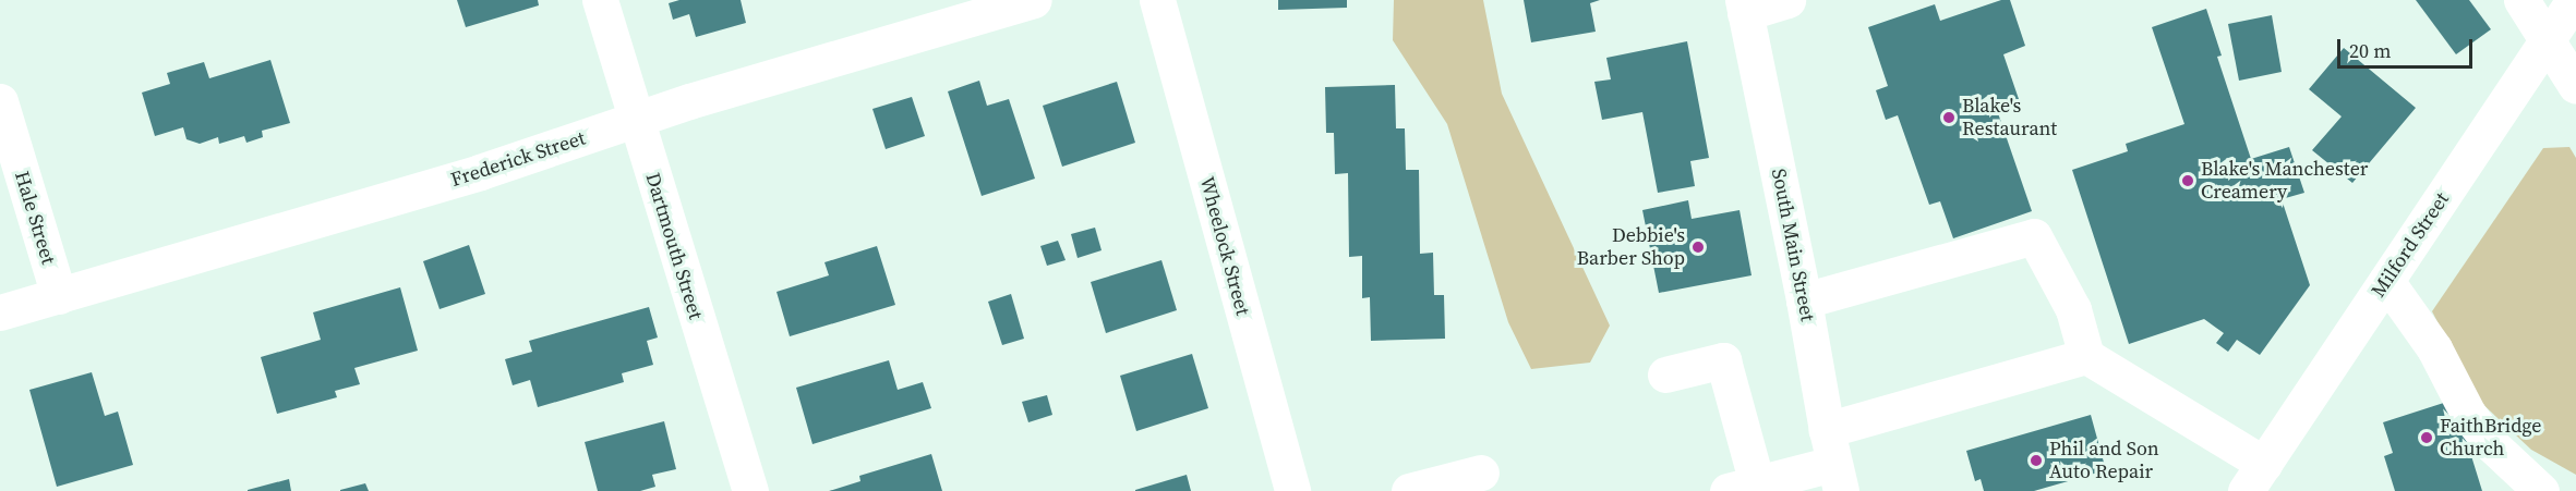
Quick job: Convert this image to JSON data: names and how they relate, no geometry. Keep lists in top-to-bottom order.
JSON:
{
  "streets": {
    "street": [
      "Frederick Street",
      "Hale Street",
      "South Main Street",
      "Milford Street",
      "Dartmouth Street",
      "Wheelock Street"
    ]
  },
  "crossings": [
    ["Frederick Street", "Hale Street"],
    ["Frederick Street", "Dartmouth Street"]
  ],
  "places": [
    "Blake's Restaurant",
    "Blake's Manchester Creamery",
    "Debbie's Barber Shop",
    "FaithBridge Church",
    "Phil and Son Auto Repair"
  ],
  "scale_bar": "20 m"
}
